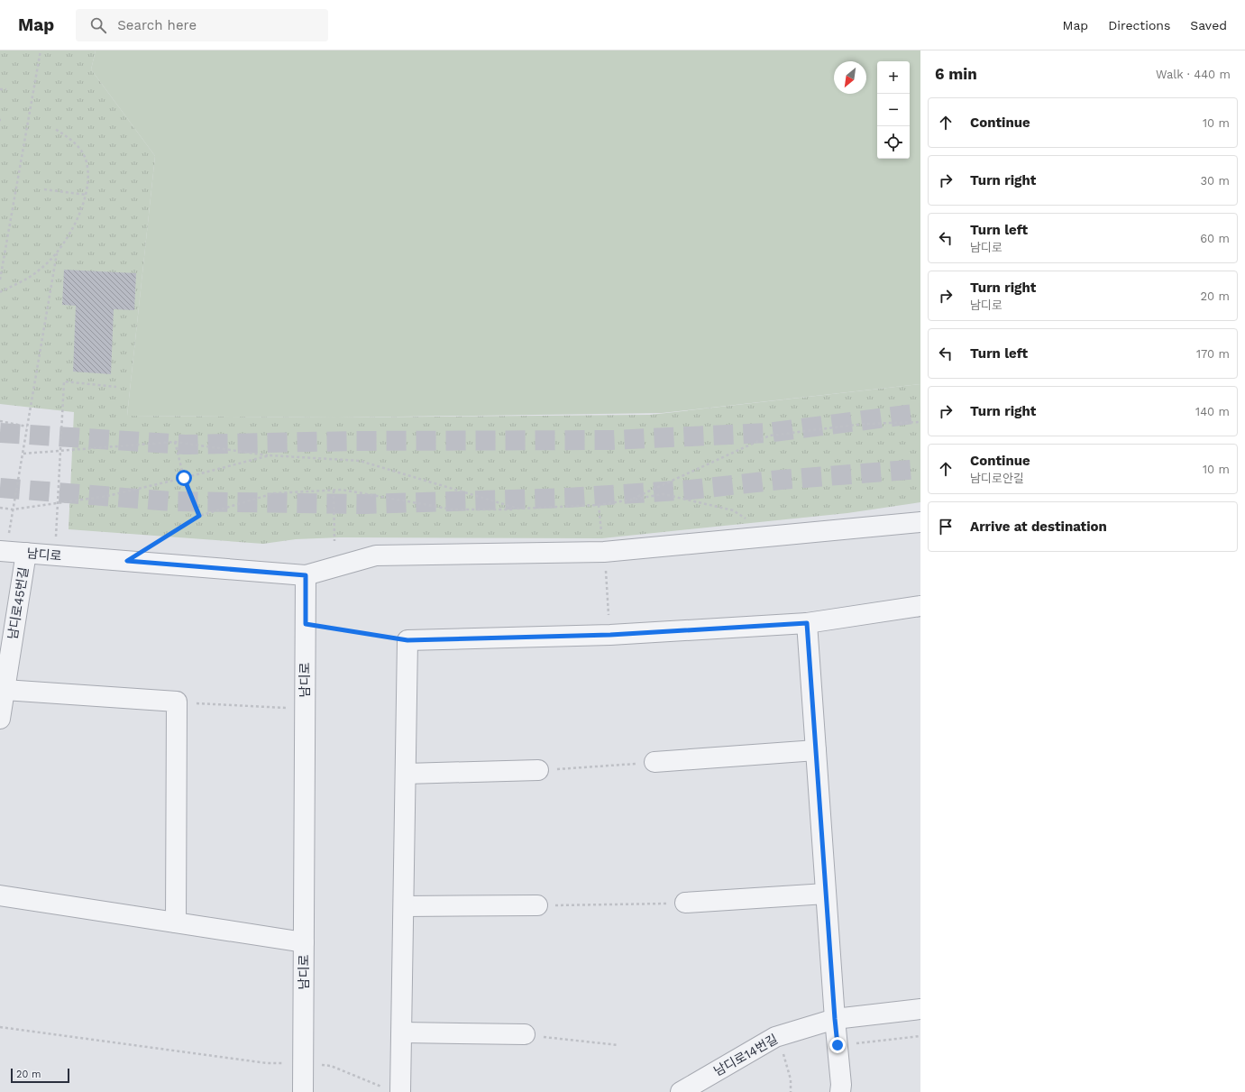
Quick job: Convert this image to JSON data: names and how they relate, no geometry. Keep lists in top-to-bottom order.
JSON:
{
  "streets": {
    "street": ["남디로", "남디로45번길", "남디로14번길"]
  },
  "crossings": [
    ["남디로", "남디로45번길"]
  ],
  "scale_bar": "20 m",
  "north": "bottom left",
  "page": {
    "header": "Map",
    "search": "Search here",
    "nav": ["Map", "Directions", "Saved"],
    "heading": ["6 min", "Walk · 440 m"],
    "map_buttons": ["+", "−"],
    "list": [
      ["Continue", "10 m"],
      ["Turn right", "30 m"],
      ["Turn left", "남디로", "60 m"],
      ["Turn right", "남디로", "20 m"],
      ["Turn left", "170 m"],
      ["Turn right", "140 m"],
      ["Continue", "남디로안길", "10 m"],
      "Arrive at destination"
    ],
    "scale": "20 m"
  }
}
